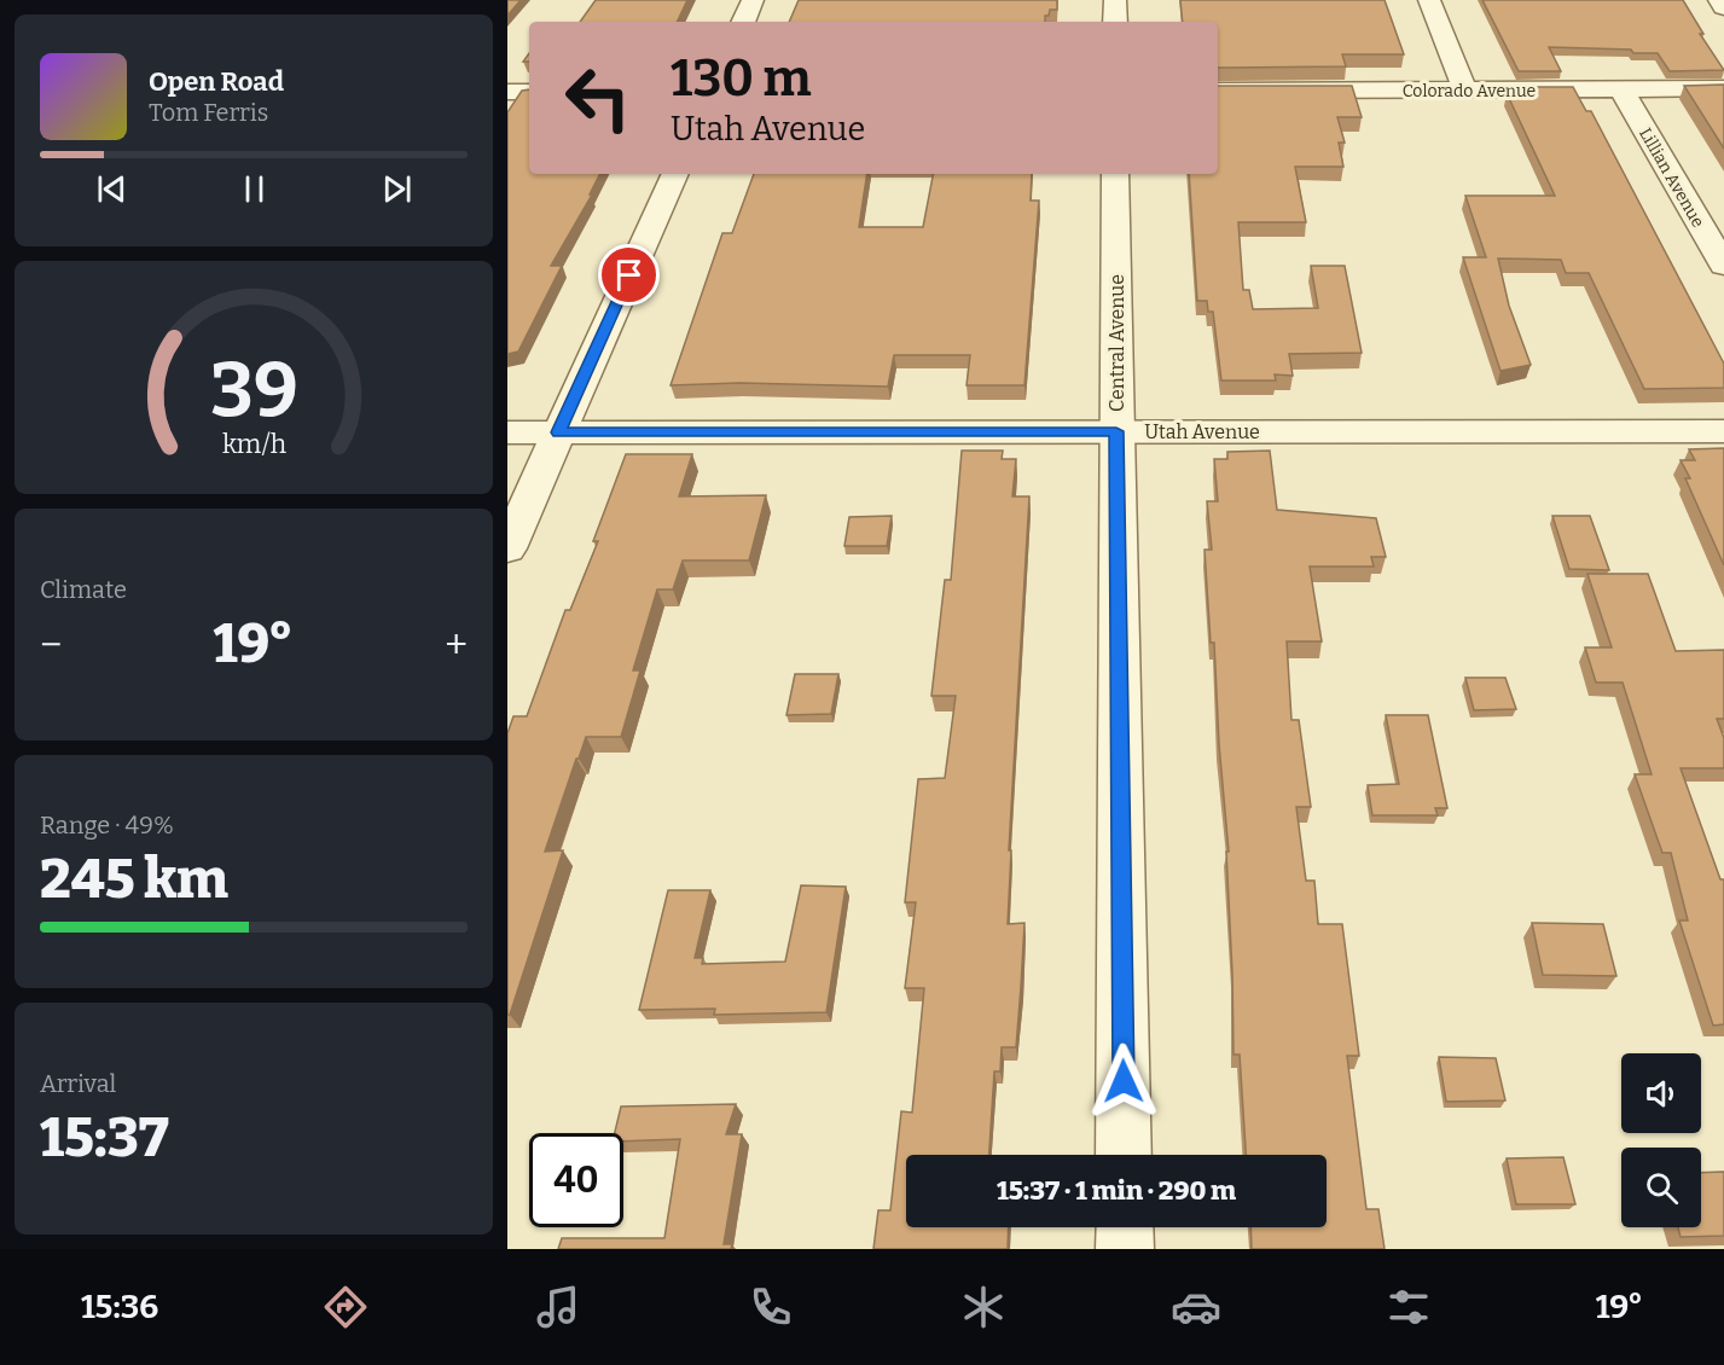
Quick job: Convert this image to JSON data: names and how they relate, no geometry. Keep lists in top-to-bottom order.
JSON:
{
  "streets": {
    "street": [
      "Colorado Avenue",
      "Lillian Avenue",
      "Central Avenue",
      "Utah Avenue"
    ]
  },
  "crossings": [
    ["Colorado Avenue", "Lillian Avenue"],
    ["Central Avenue", "Utah Avenue"]
  ],
  "page": {
    "turn": ["130 m", "Utah Avenue"],
    "song": ["Open Road", "Tom Ferris"],
    "tile": [
      "Climate",
      ["Range · 49%", "245 km"],
      ["Arrival", "15:37"]
    ],
    "heat": ["−", "19°", "+"],
    "limit": "40",
    "trip": "15:37 · 1 min · 290 m",
    "tabs": ["15:36", "19°"],
    "gauge": ["39", "km/h"]
  }
}
